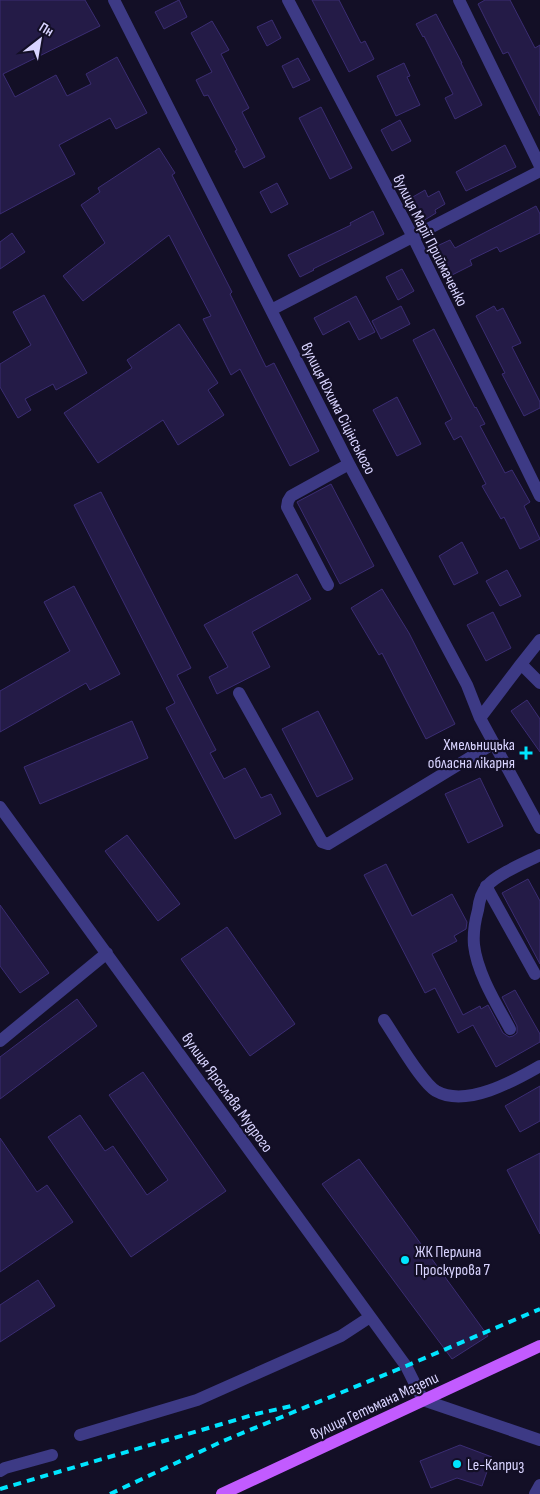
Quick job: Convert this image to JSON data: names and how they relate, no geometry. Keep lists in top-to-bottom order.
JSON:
{
  "streets": {
    "main road": ["вулиця Гетьмана Мазепи"],
    "street": ["вулиця Марії Приймаченко", "вулиця Юхима Сіцінського", "вулиця Ярослава Мудрого"]
  },
  "crossings": [
    ["вулиця Ярослава Мудрого", "вулиця Гетьмана Мазепи"]
  ],
  "places": {
    "health": ["Хмельницька обласна лікарня"],
    "other": ["ЖК Перлина Проскурова 7", "Le-Каприз"]
  },
  "north": "top right"
}
